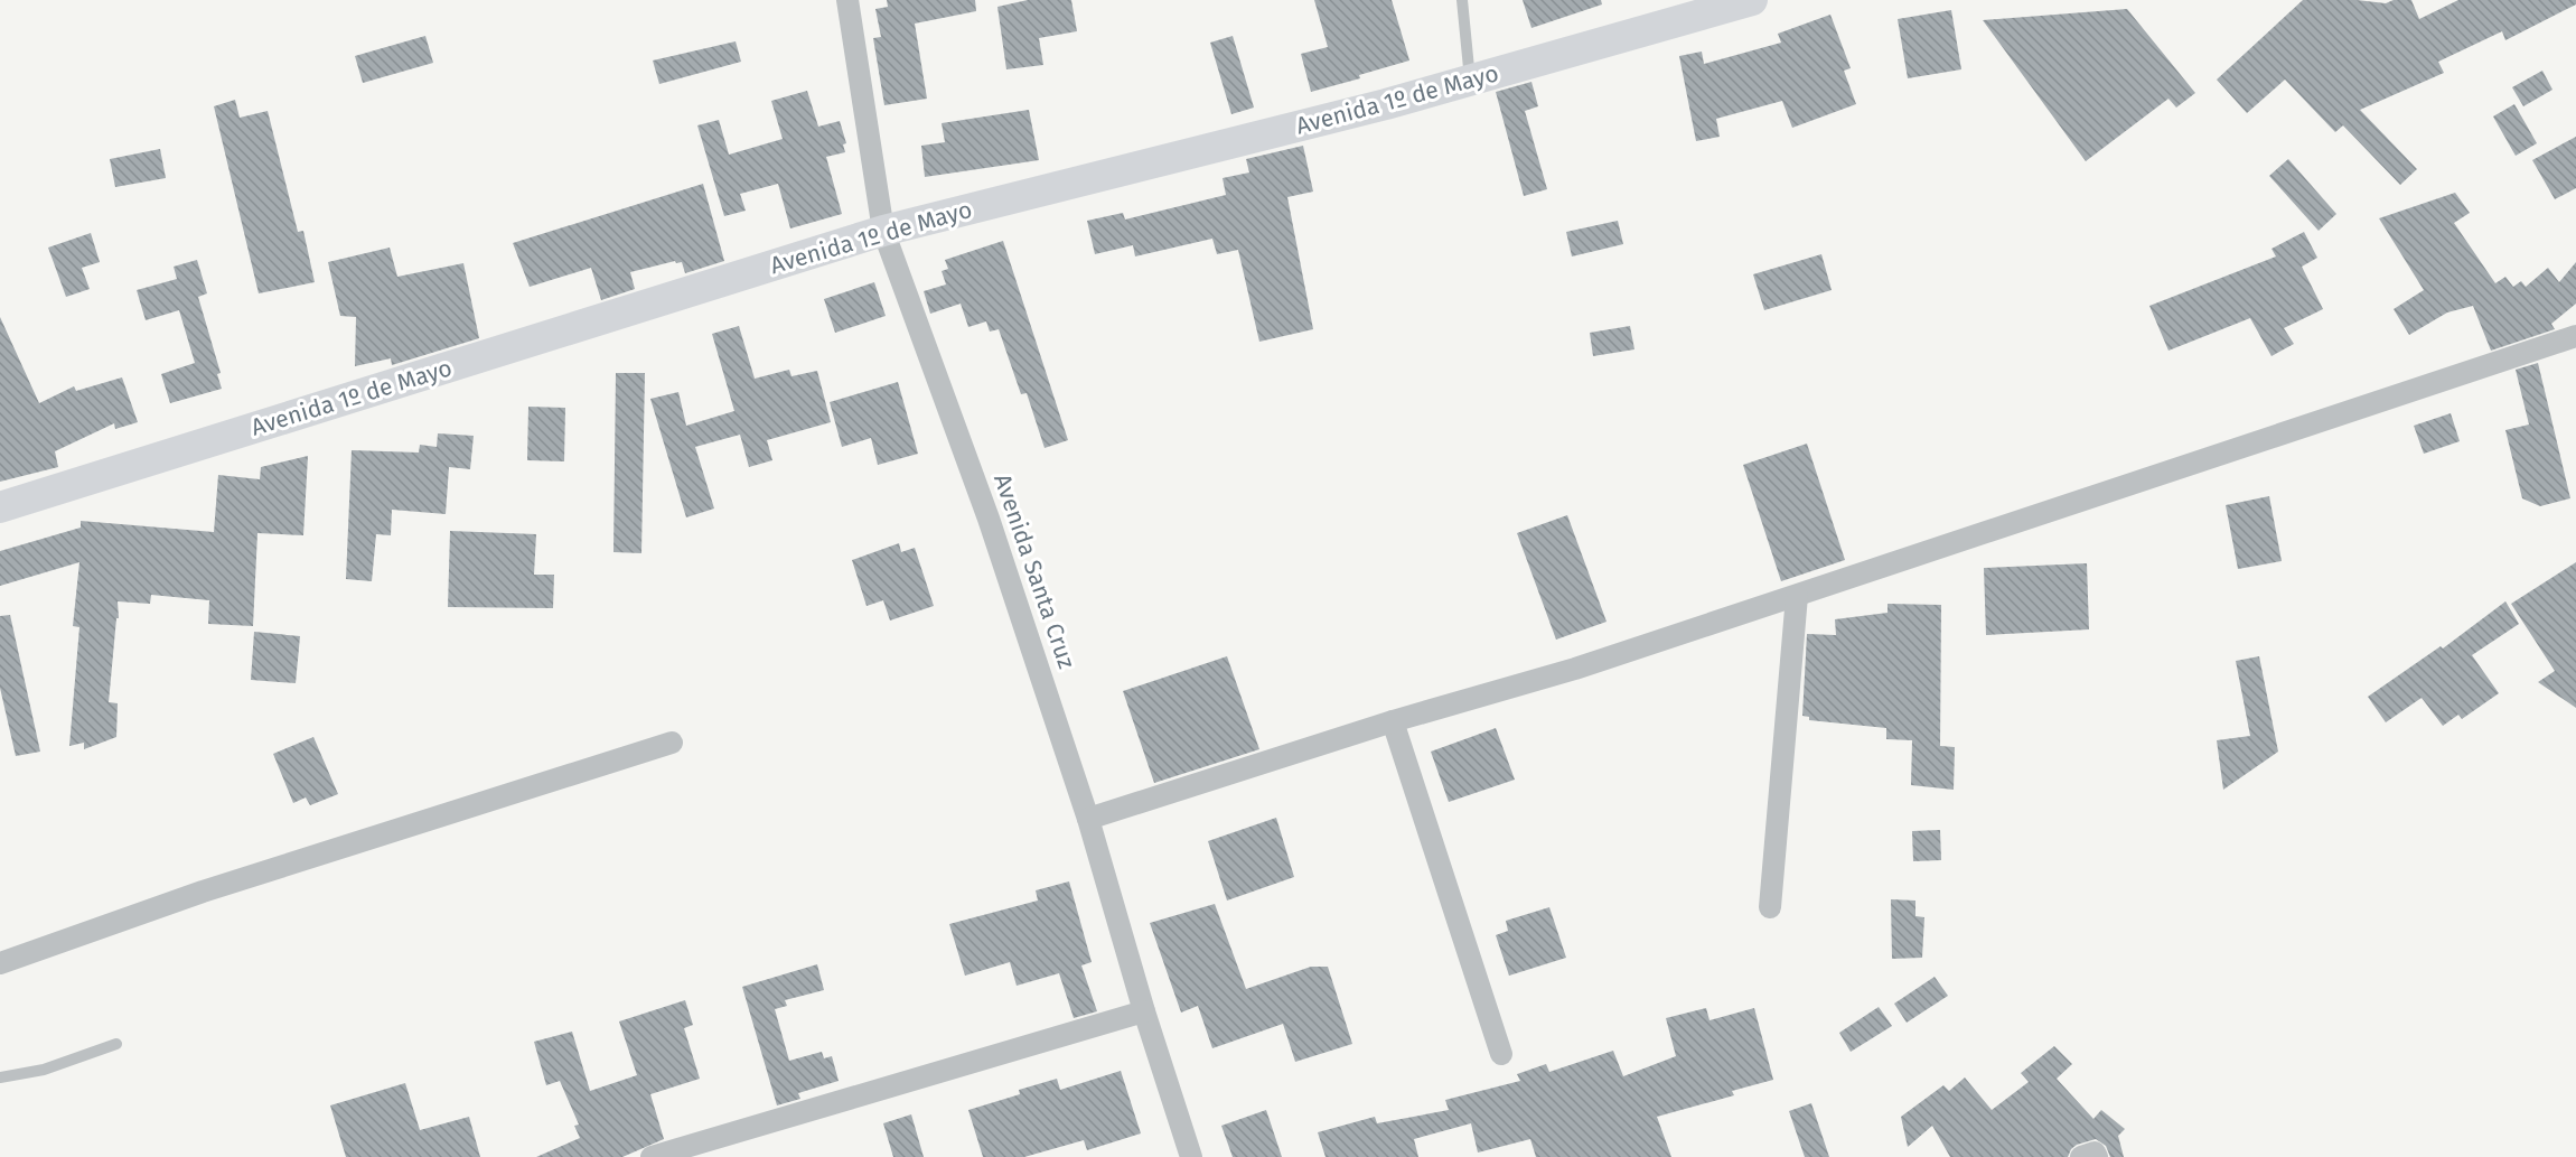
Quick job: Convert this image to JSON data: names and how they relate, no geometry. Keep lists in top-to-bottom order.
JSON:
{
  "streets": {
    "main road": ["Avenida 1º de Mayo"],
    "street": ["Avenida Santa Cruz"]
  },
  "crossings": [
    ["Avenida 1º de Mayo", "Avenida Santa Cruz"]
  ]
}
